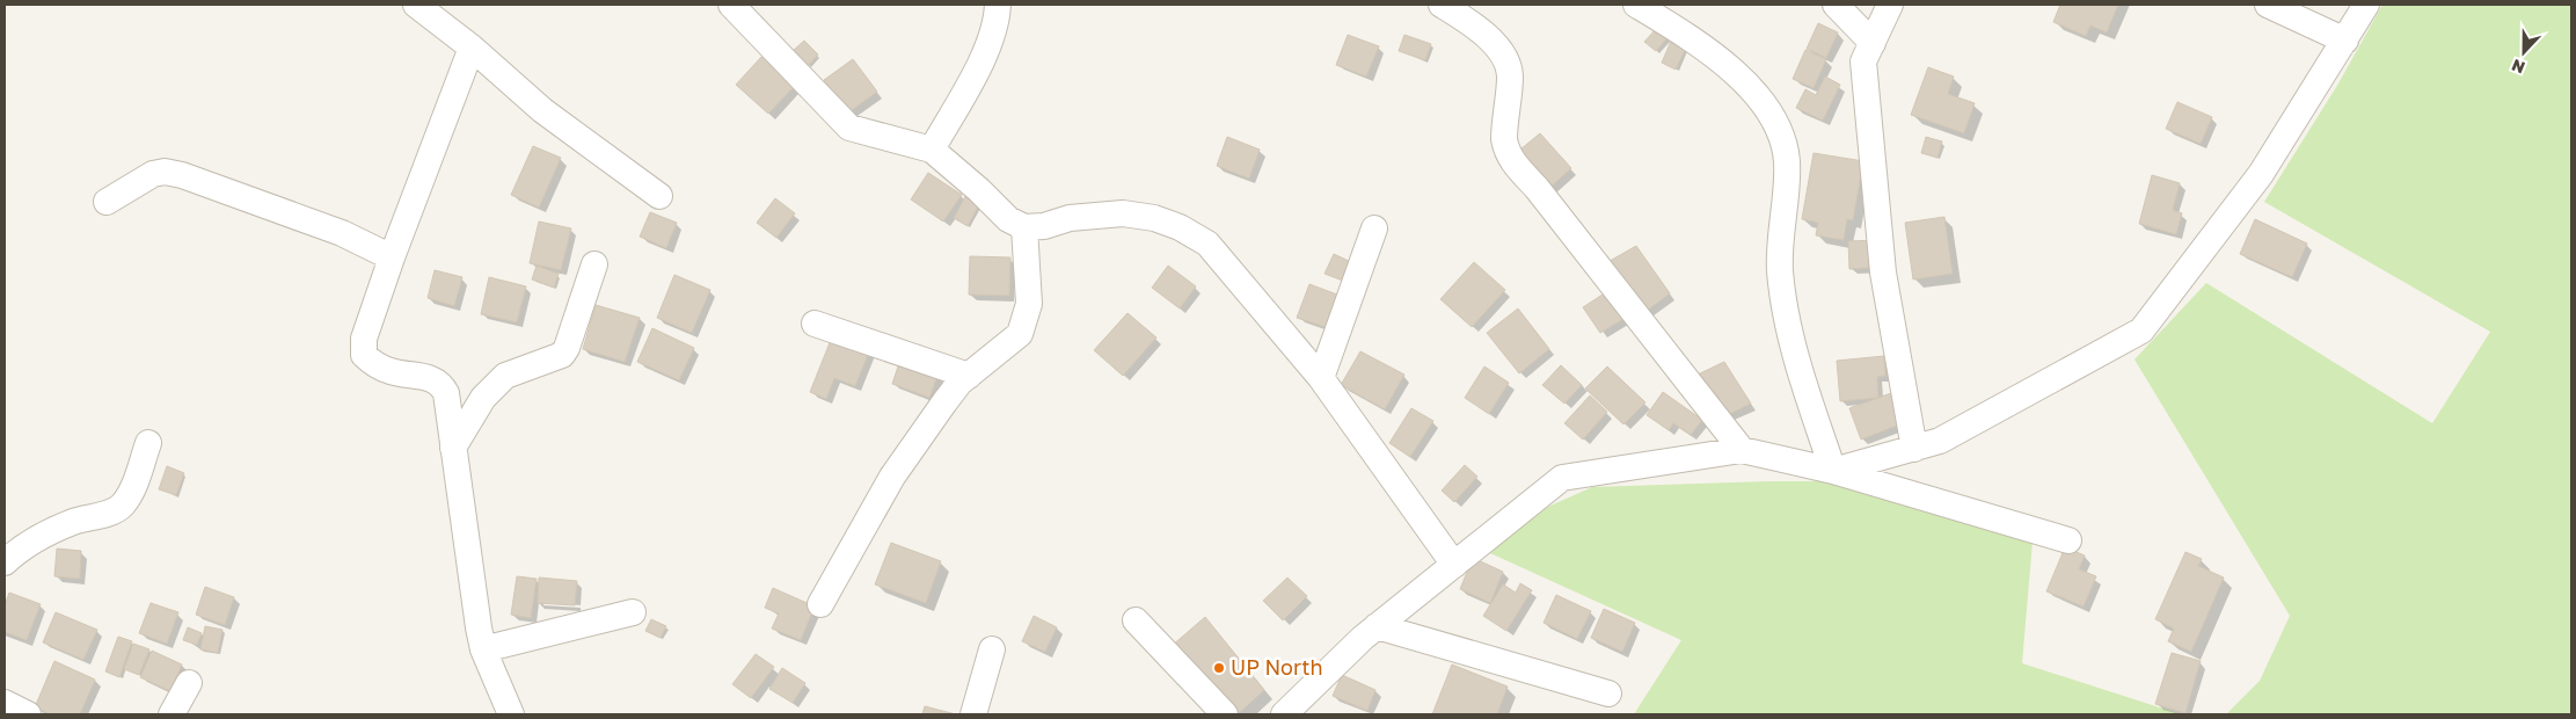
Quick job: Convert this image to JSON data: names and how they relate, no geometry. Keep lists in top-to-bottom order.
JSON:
{
  "places": ["UP North"],
  "north": "bottom"
}
